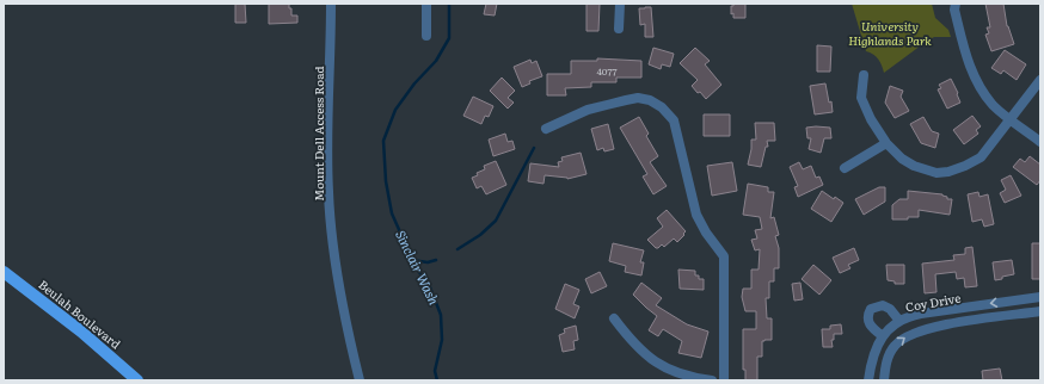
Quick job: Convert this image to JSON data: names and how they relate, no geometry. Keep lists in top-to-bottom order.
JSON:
{
  "streets": {
    "main road": ["Beulah Boulevard"],
    "street": ["Mount Dell Access Road", "Coy Drive"]
  },
  "water": ["Sinclair Wash"],
  "parks": ["University Highlands Park"],
  "house_numbers": ["4077"]
}
